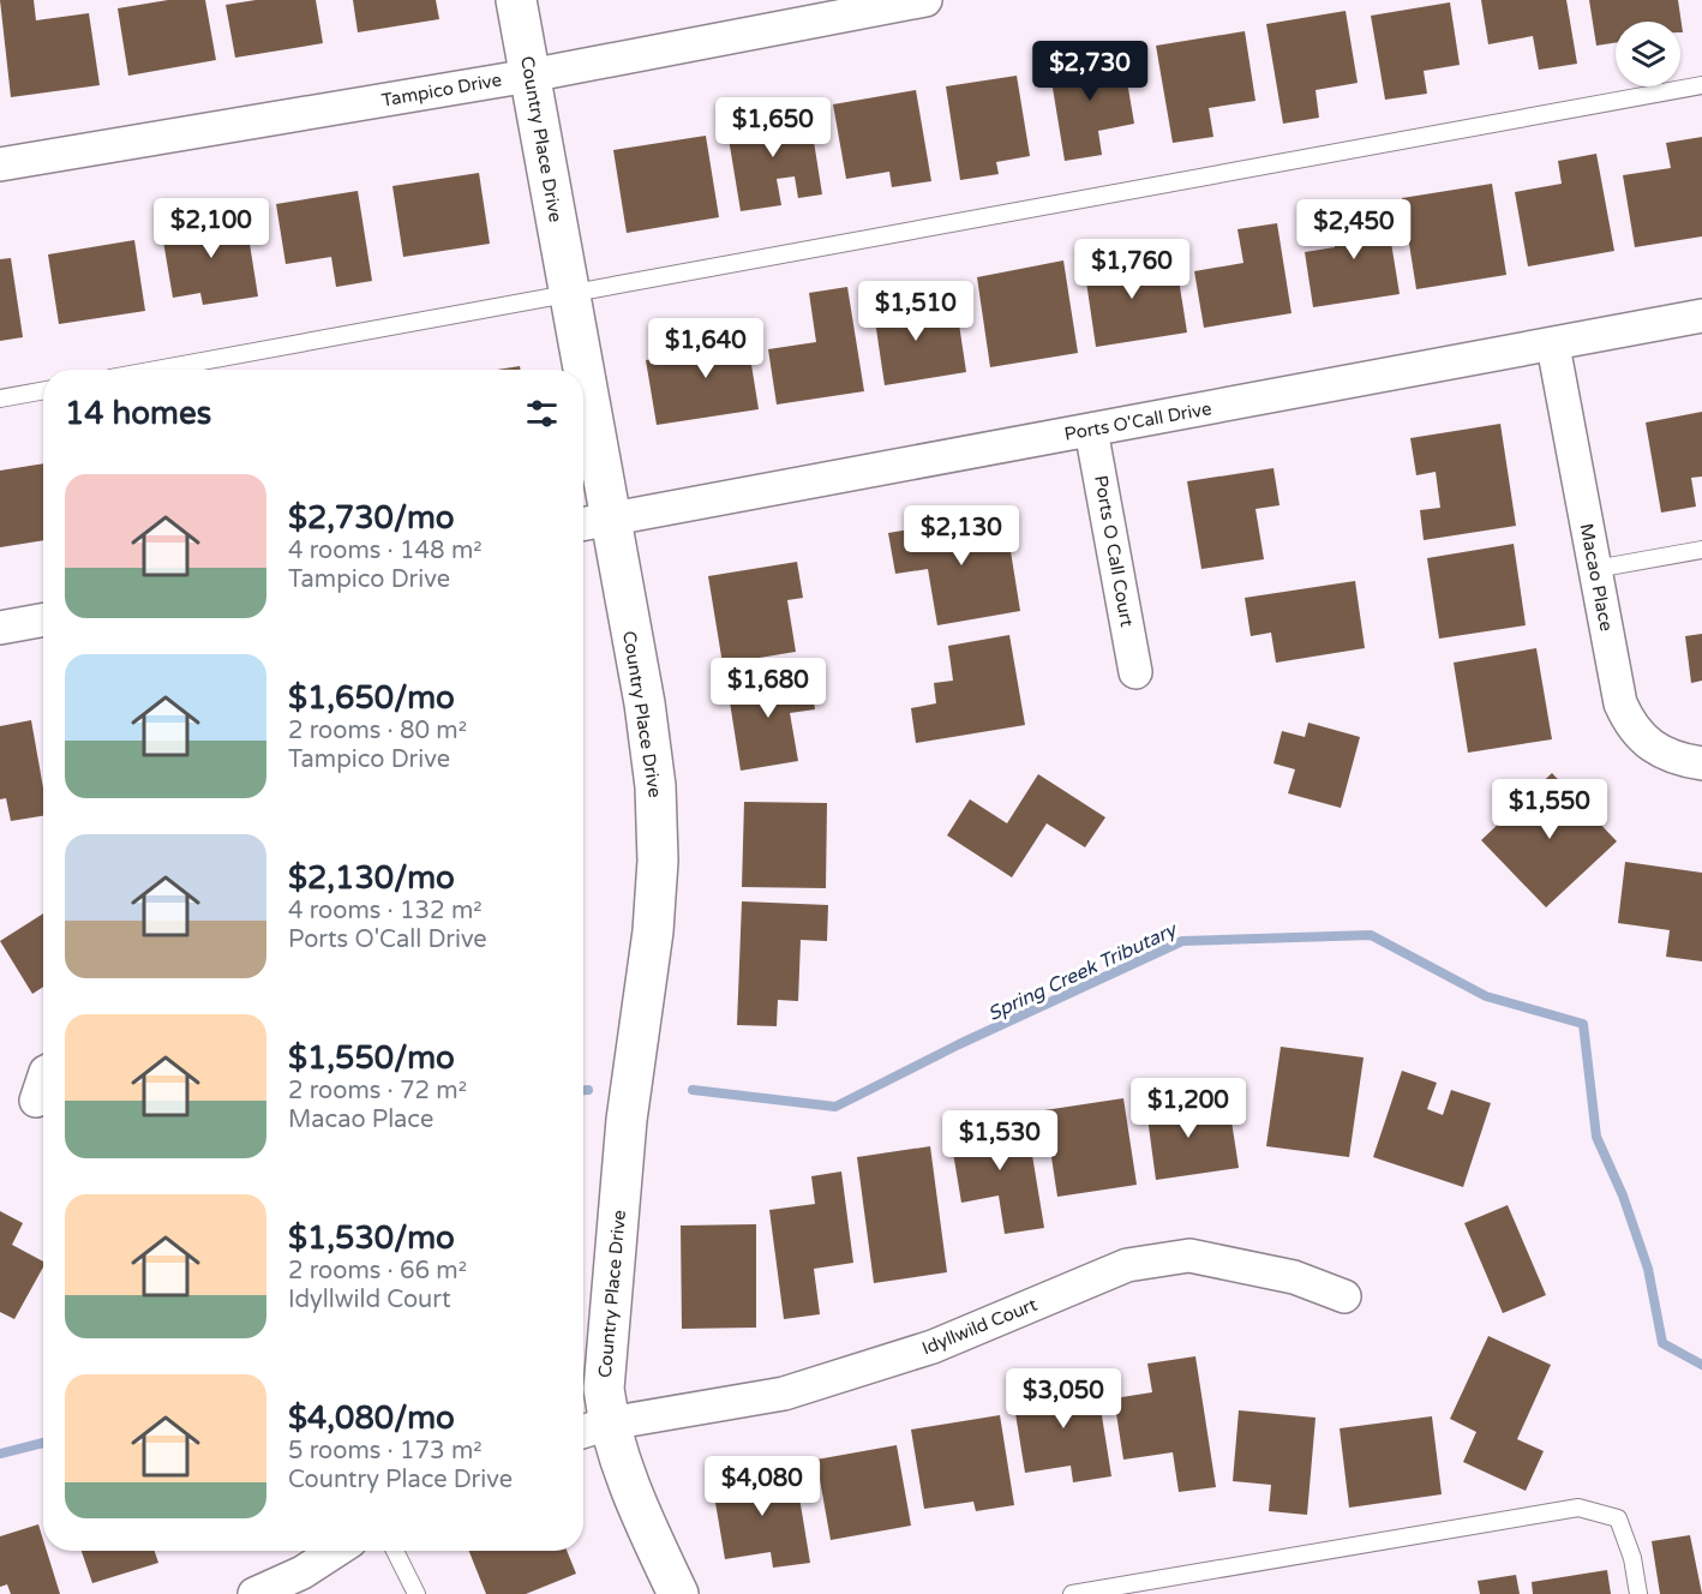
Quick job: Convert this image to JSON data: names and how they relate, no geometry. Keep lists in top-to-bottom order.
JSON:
{
  "streets": {
    "street": [
      "Tampico Drive",
      "Country Place Drive",
      "Ports O'Call Drive",
      "Ports O Call Court",
      "Macao Place",
      "Idyllwild Court"
    ]
  },
  "crossings": [
    ["Tampico Drive", "Country Place Drive"],
    ["Country Place Drive", "Ports O'Call Drive"],
    ["Country Place Drive", "Idyllwild Court"],
    ["Ports O'Call Drive", "Ports O Call Court"],
    ["Ports O'Call Drive", "Macao Place"]
  ],
  "water": ["Spring Creek Tributary"],
  "page": {
    "price": [
      "$2,730",
      "$1,650",
      "$2,100",
      "$2,450",
      "$1,760",
      "$1,510",
      "$1,640",
      "$2,130",
      "$1,680",
      "$1,550",
      "$1,200",
      "$1,530",
      "$3,050",
      "$4,080"
    ],
    "heading": "14 homes",
    "list": [
      {
        "name": "$2,730/mo",
        "note": "4 rooms · 148 m² · Tampico Drive"
      },
      {
        "name": "$1,650/mo",
        "note": "2 rooms · 80 m² · Tampico Drive"
      },
      {
        "name": "$2,130/mo",
        "note": "4 rooms · 132 m² · Ports O'Call Drive"
      },
      {
        "name": "$1,550/mo",
        "note": "2 rooms · 72 m² · Macao Place"
      },
      {
        "name": "$1,530/mo",
        "note": "2 rooms · 66 m² · Idyllwild Court"
      },
      {
        "name": "$4,080/mo",
        "note": "5 rooms · 173 m² · Country Place Drive"
      }
    ]
  }
}
